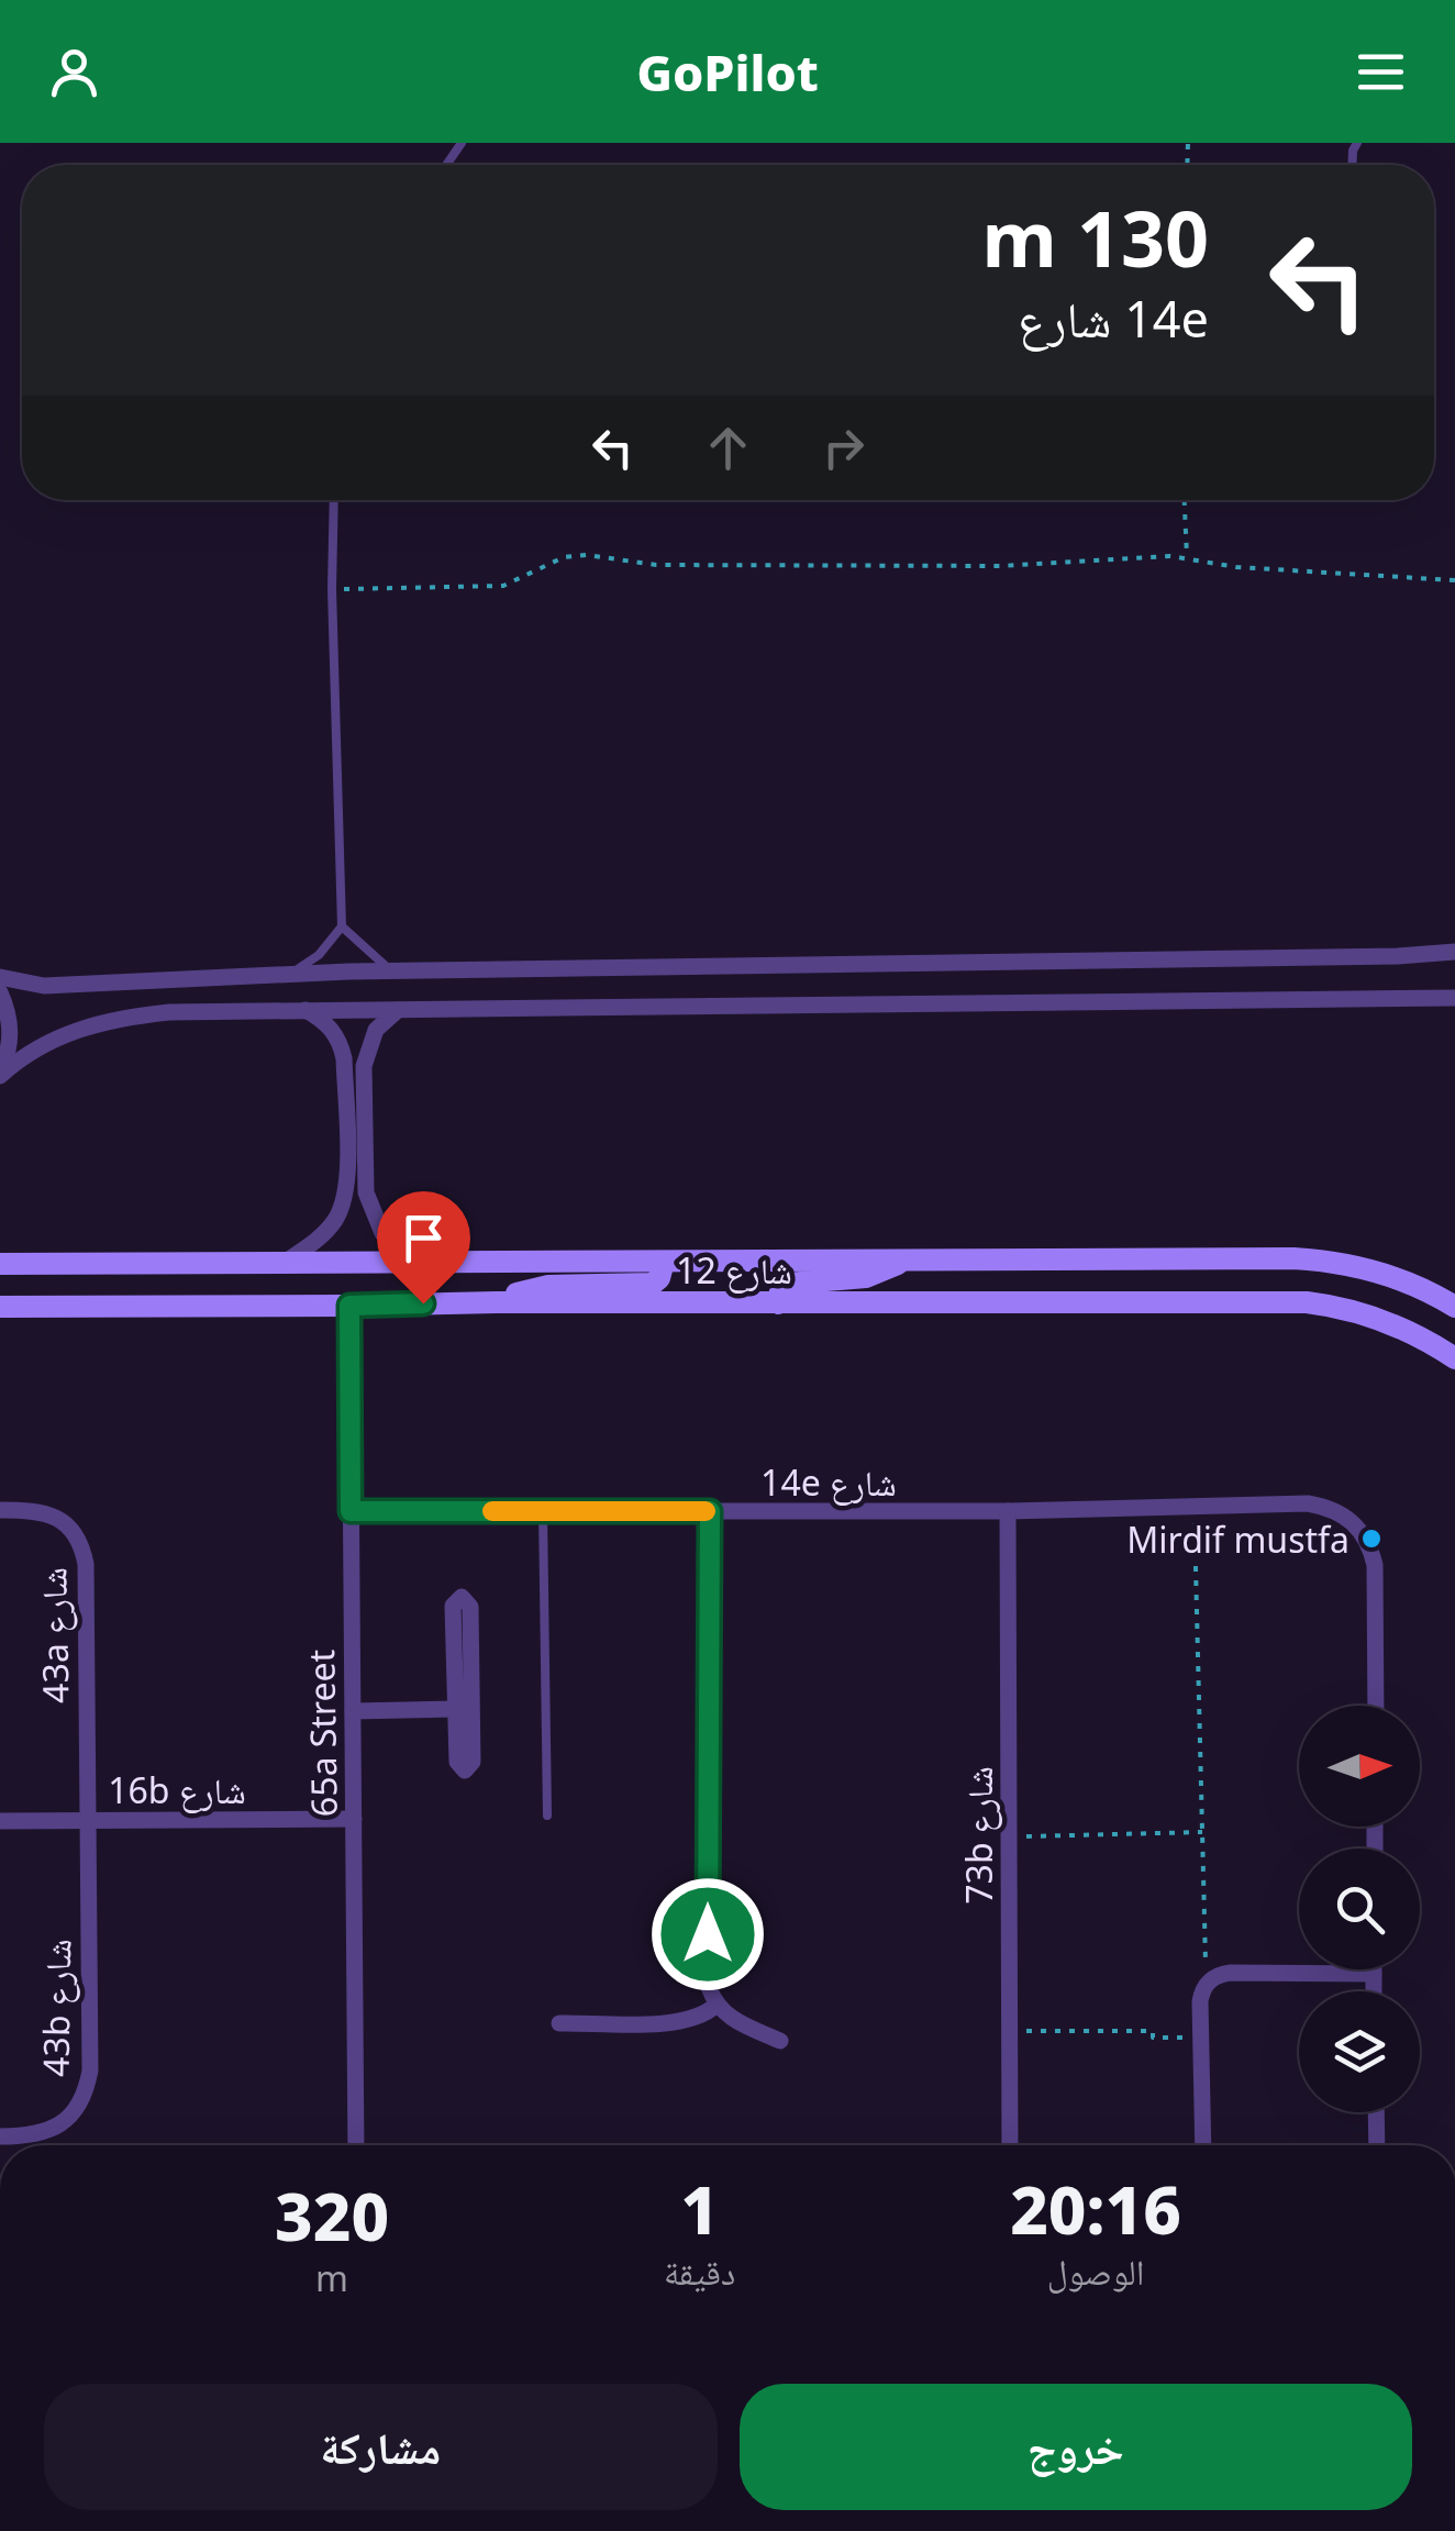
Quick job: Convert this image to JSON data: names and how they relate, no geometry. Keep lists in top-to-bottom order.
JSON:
{
  "streets": {
    "street": [
      "شارع 12",
      "14e شارع",
      "43a شارع",
      "65a Street",
      "16b شارع",
      "73b شارع",
      "43b شارع"
    ]
  },
  "crossings": [
    ["شارع 12", "65a Street"],
    ["14e شارع", "65a Street"],
    ["14e شارع", "73b شارع"],
    ["43a شارع", "16b شارع"],
    ["43a شارع", "43b شارع"],
    ["65a Street", "16b شارع"],
    ["16b شارع", "43b شارع"]
  ],
  "places": ["Mirdif mustfa"],
  "north": "right",
  "page": {
    "header": "GoPilot",
    "turn": ["130 m", "14e شارع"],
    "eta": [
      "20:16",
      "الوصول",
      "1",
      "دقيقة",
      "320",
      "m"
    ],
    "buttons": ["خروج", "مشاركة"]
  }
}
